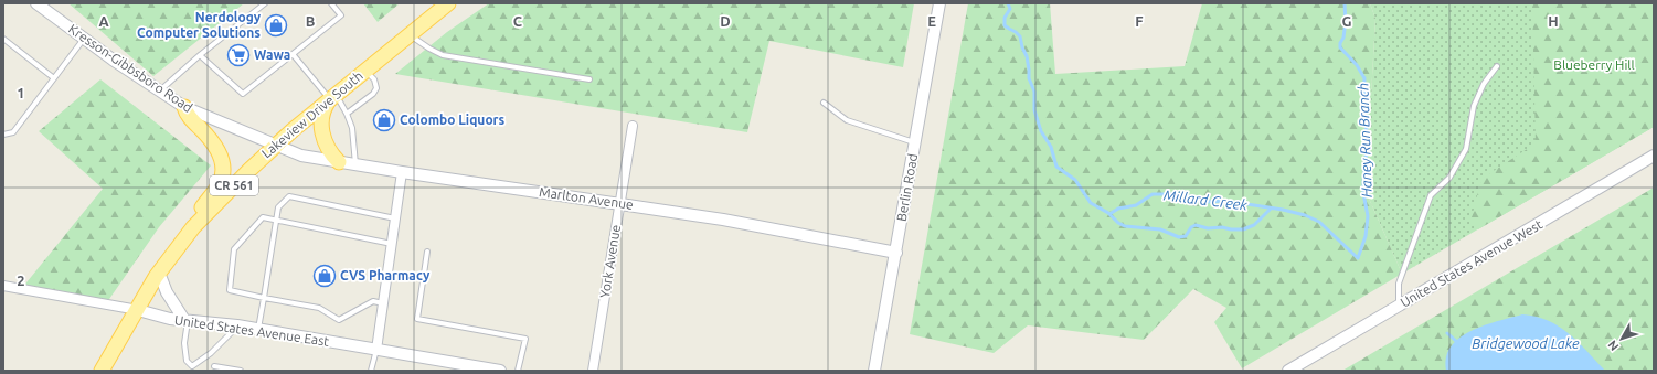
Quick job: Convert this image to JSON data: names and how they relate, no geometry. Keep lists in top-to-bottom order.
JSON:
{
  "streets": {
    "main road": ["Lakeview Drive South", "CR 561"],
    "street": [
      "Kresson-Gibbsboro Road",
      "Berlin Road",
      "Marlton Avenue",
      "York Avenue",
      "United States Avenue West",
      "United States Avenue East"
    ]
  },
  "crossings": [
    ["Kresson-Gibbsboro Road", "Lakeview Drive South"],
    ["Kresson-Gibbsboro Road", "Marlton Avenue"],
    ["Lakeview Drive South", "Marlton Avenue"],
    ["Lakeview Drive South", "United States Avenue East"],
    ["Berlin Road", "Marlton Avenue"],
    ["Marlton Avenue", "York Avenue"]
  ],
  "water": ["Haney Run Branch", "Millard Creek", "Bridgewood Lake"],
  "parks": ["Blueberry Hill"],
  "places": {
    "shop": ["Nerdology Computer Solutions", "Colombo Liquors", "CVS Pharmacy"],
    "supermarket": ["Wawa"]
  },
  "north": "bottom left",
  "grid": {
    "columns": [
      "A",
      "B",
      "C",
      "D",
      "E",
      "F",
      "G",
      "H"
    ],
    "rows": ["1", "2"]
  }
}
